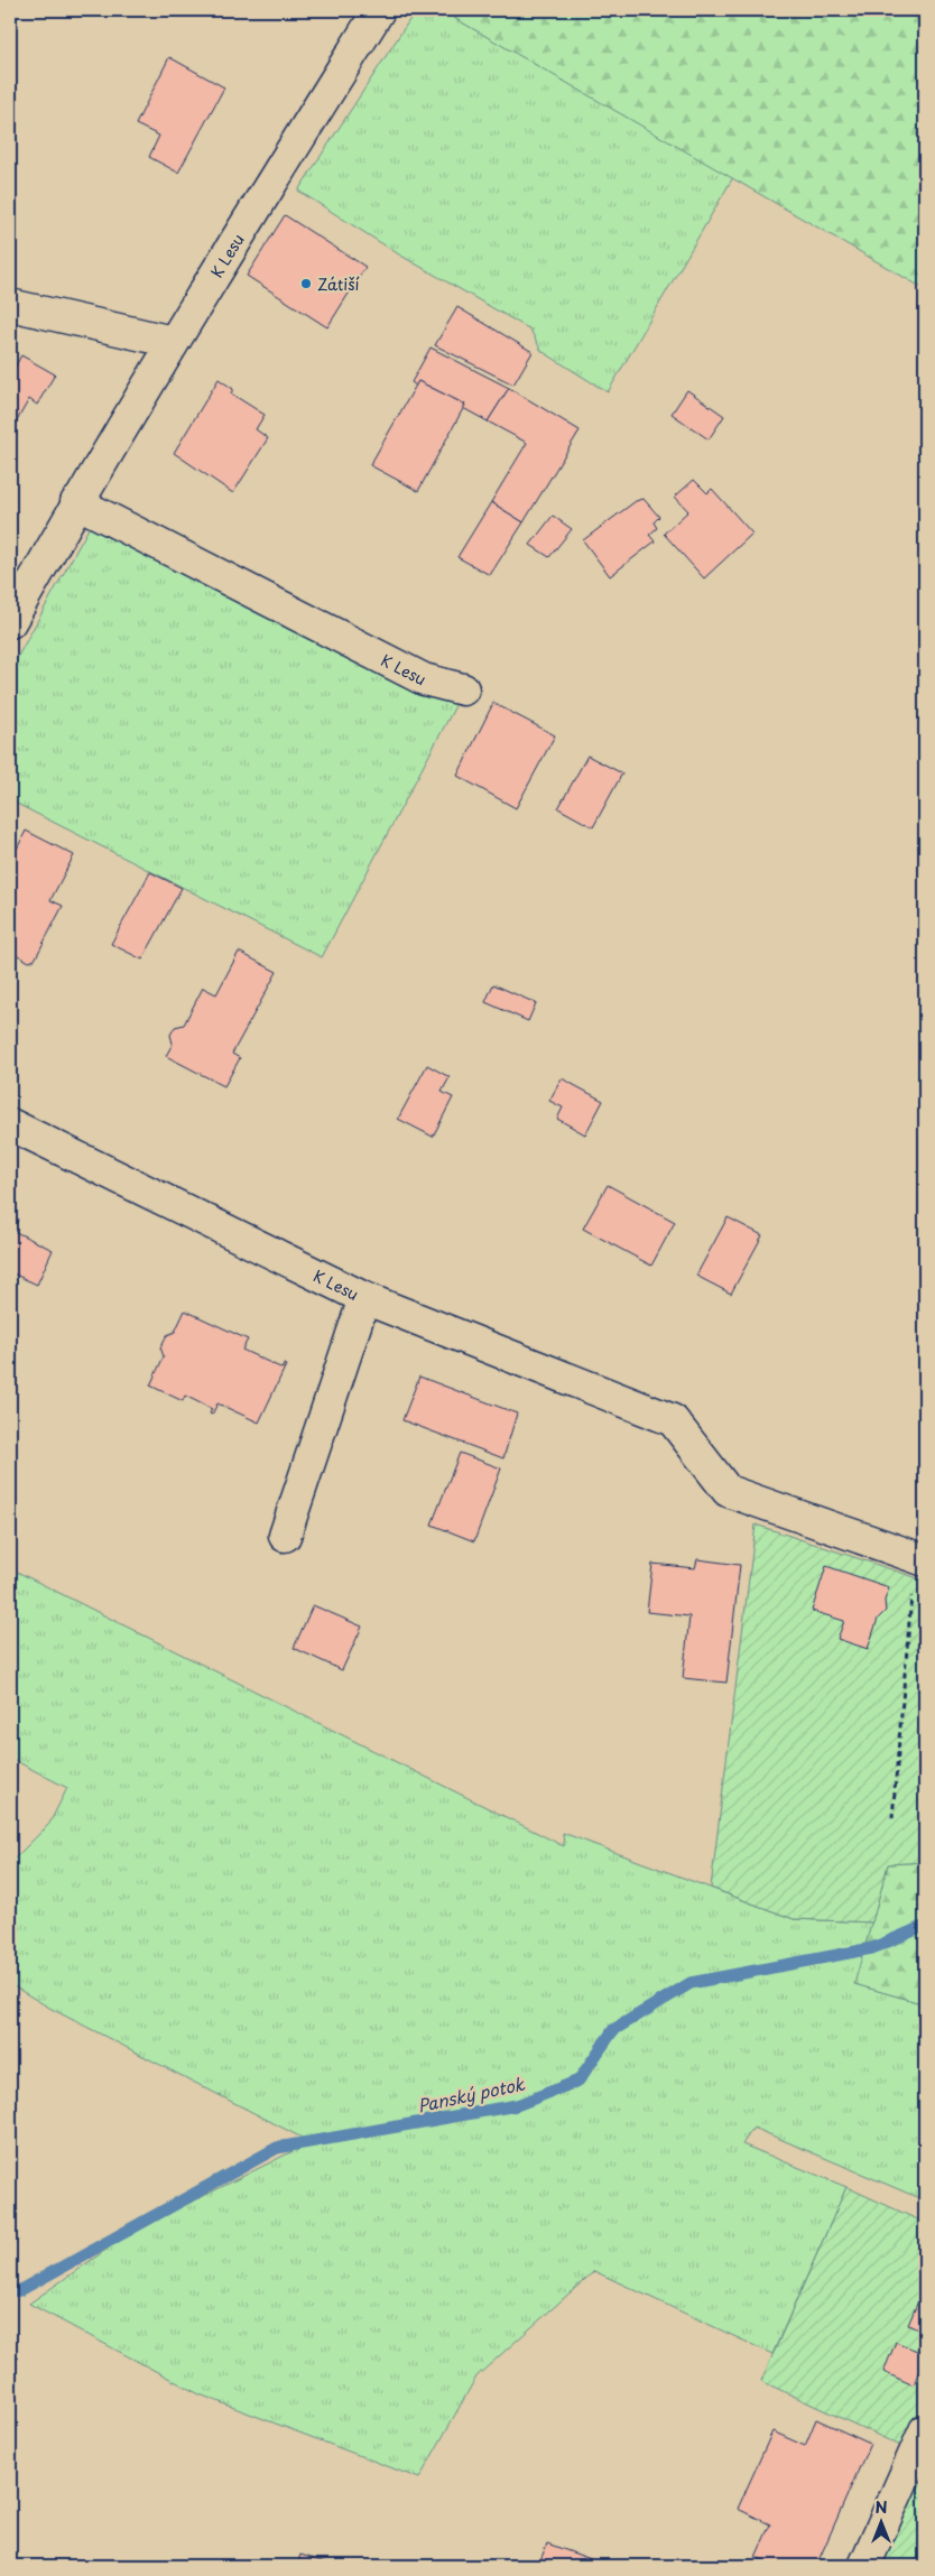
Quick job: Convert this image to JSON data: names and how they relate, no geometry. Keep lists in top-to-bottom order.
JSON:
{
  "streets": {
    "street": ["K Lesu"]
  },
  "water": ["Panský potok"],
  "places": ["Zátiší"],
  "north": "top"
}
